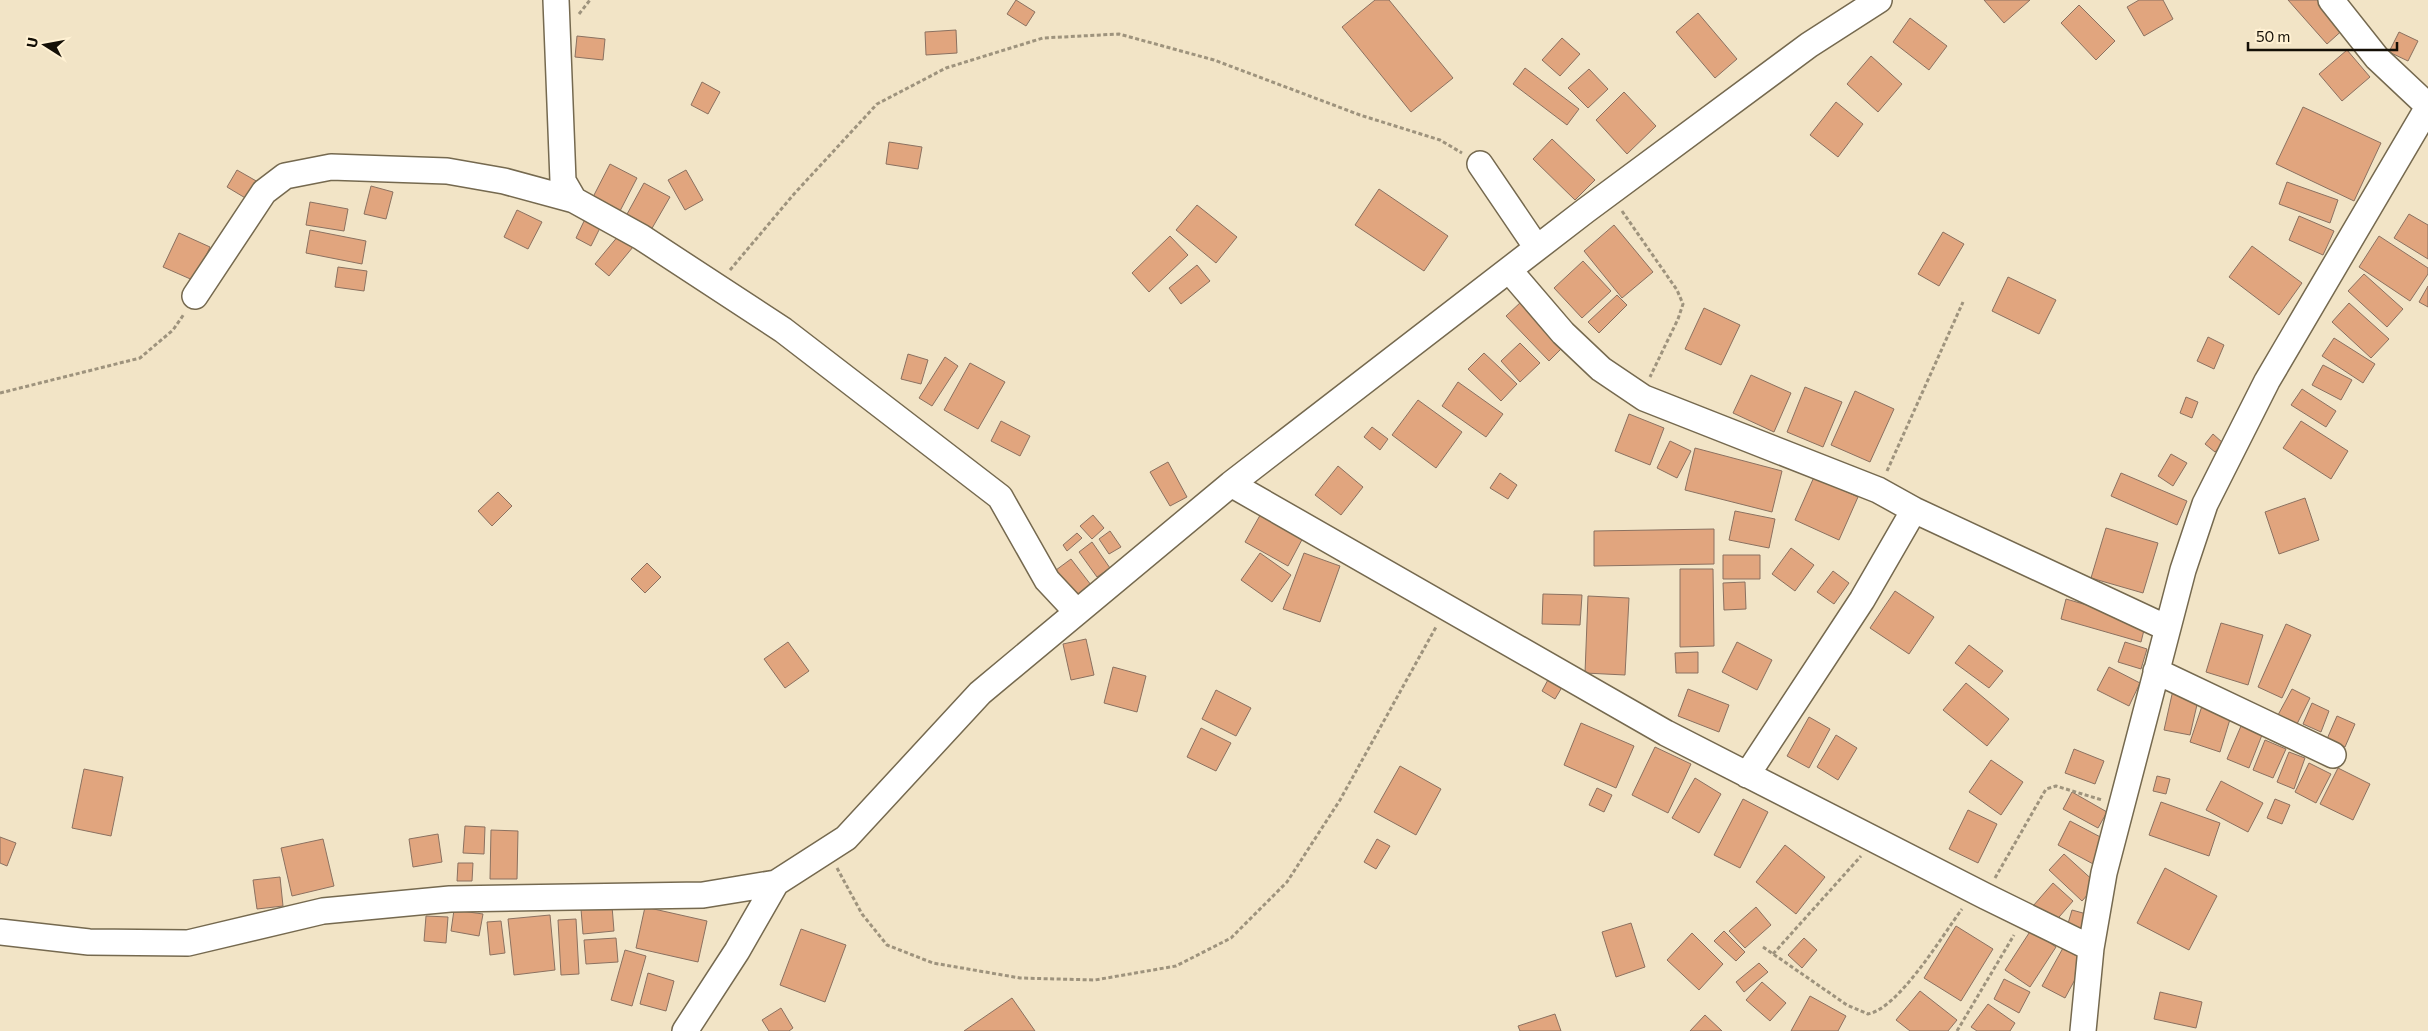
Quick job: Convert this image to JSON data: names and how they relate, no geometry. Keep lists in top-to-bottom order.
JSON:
{
  "scale_bar": "50 m",
  "north": "left"
}
